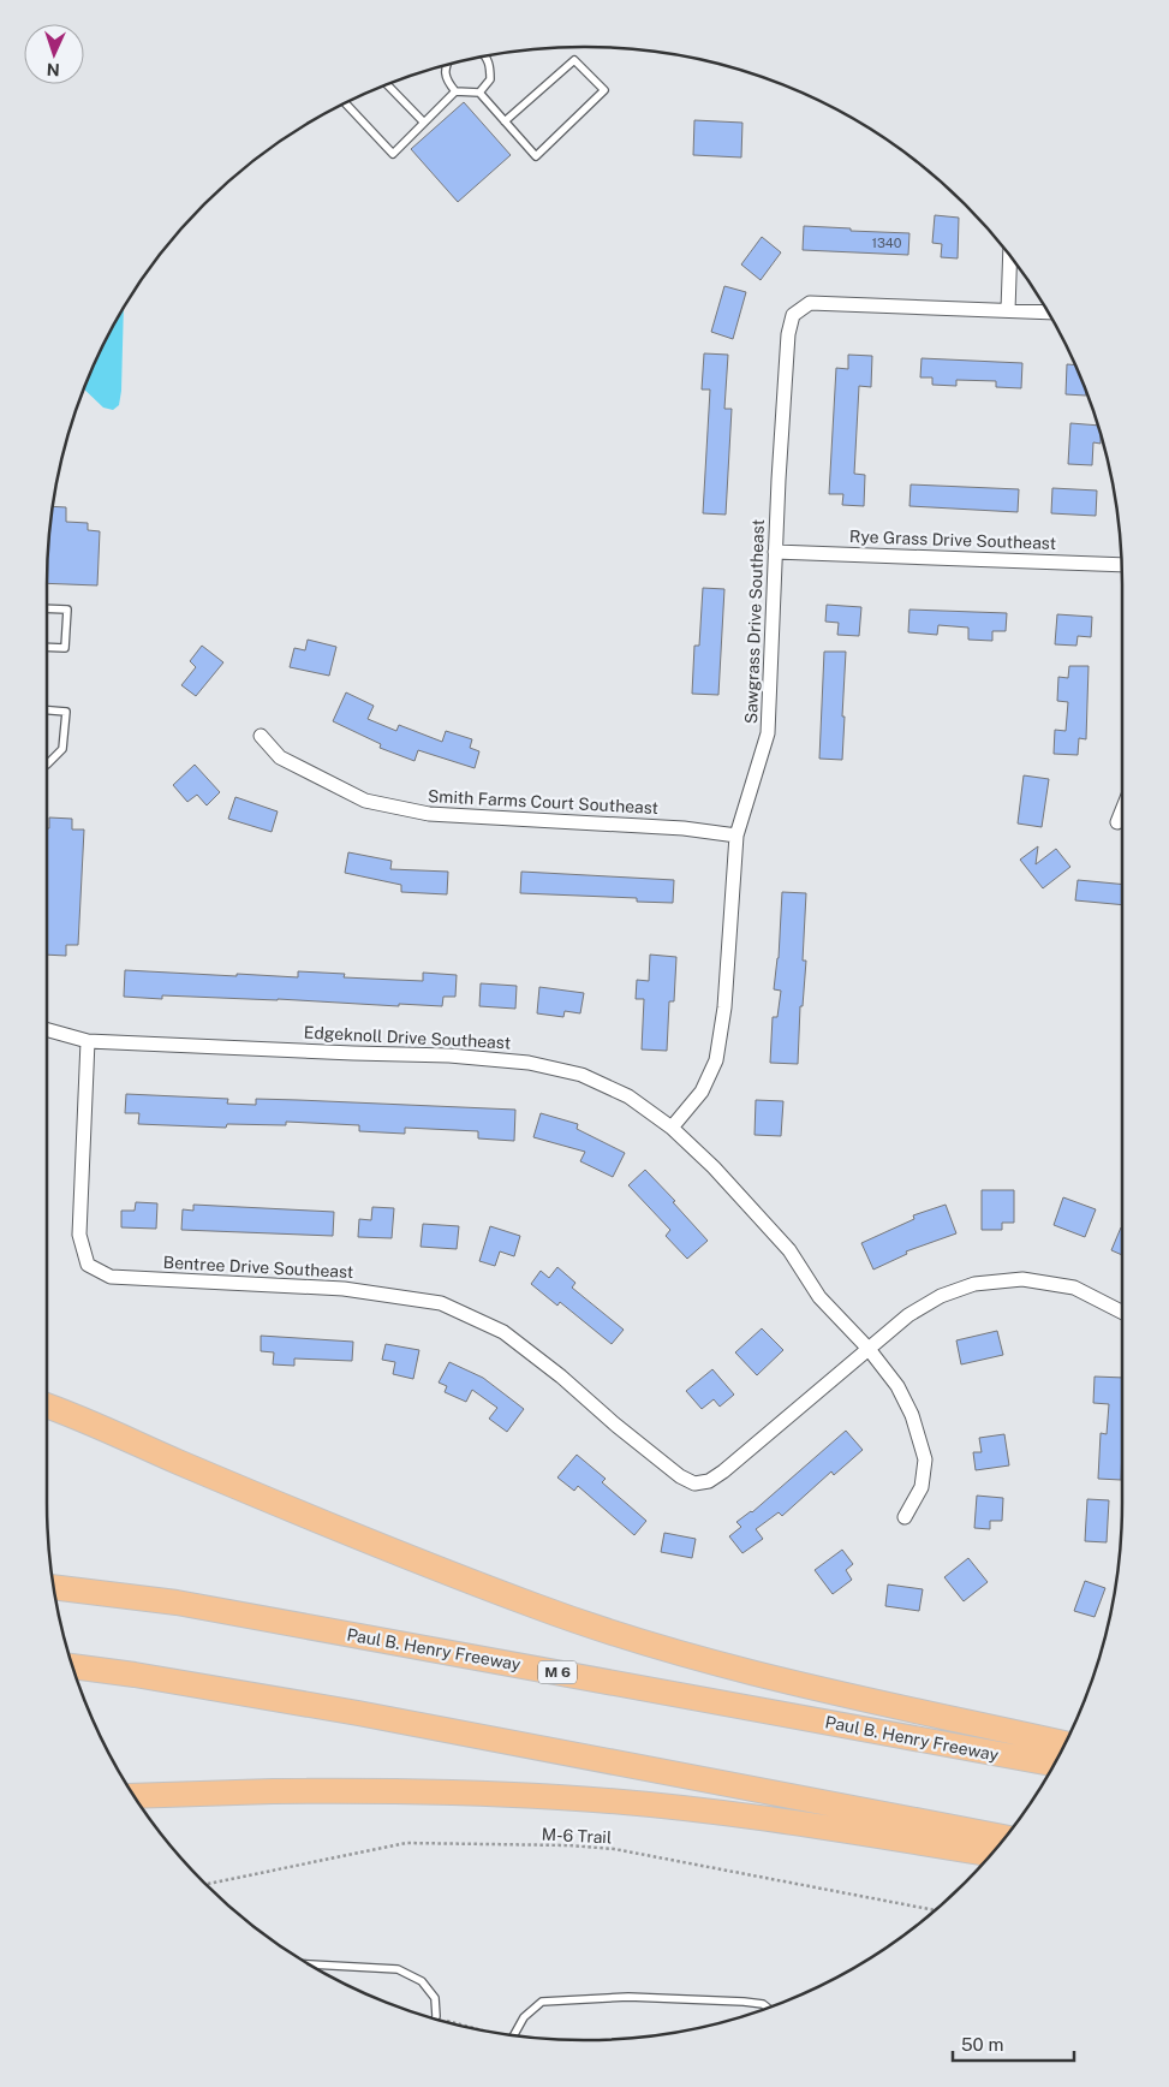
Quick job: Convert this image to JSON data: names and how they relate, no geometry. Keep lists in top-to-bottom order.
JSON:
{
  "streets": {
    "highway": ["Paul B. Henry Freeway", "M 6"],
    "street": [
      "Rye Grass Drive Southeast",
      "Sawgrass Drive Southeast",
      "Smith Farms Court Southeast",
      "Edgeknoll Drive Southeast",
      "Bentree Drive Southeast"
    ],
    "path": ["M-6 Trail"]
  },
  "crossings": [
    ["Rye Grass Drive Southeast", "Sawgrass Drive Southeast"],
    ["Sawgrass Drive Southeast", "Smith Farms Court Southeast"],
    ["Sawgrass Drive Southeast", "Edgeknoll Drive Southeast"],
    ["Edgeknoll Drive Southeast", "Bentree Drive Southeast"]
  ],
  "house_numbers": ["1340"],
  "scale_bar": "50 m",
  "north": "bottom"
}
